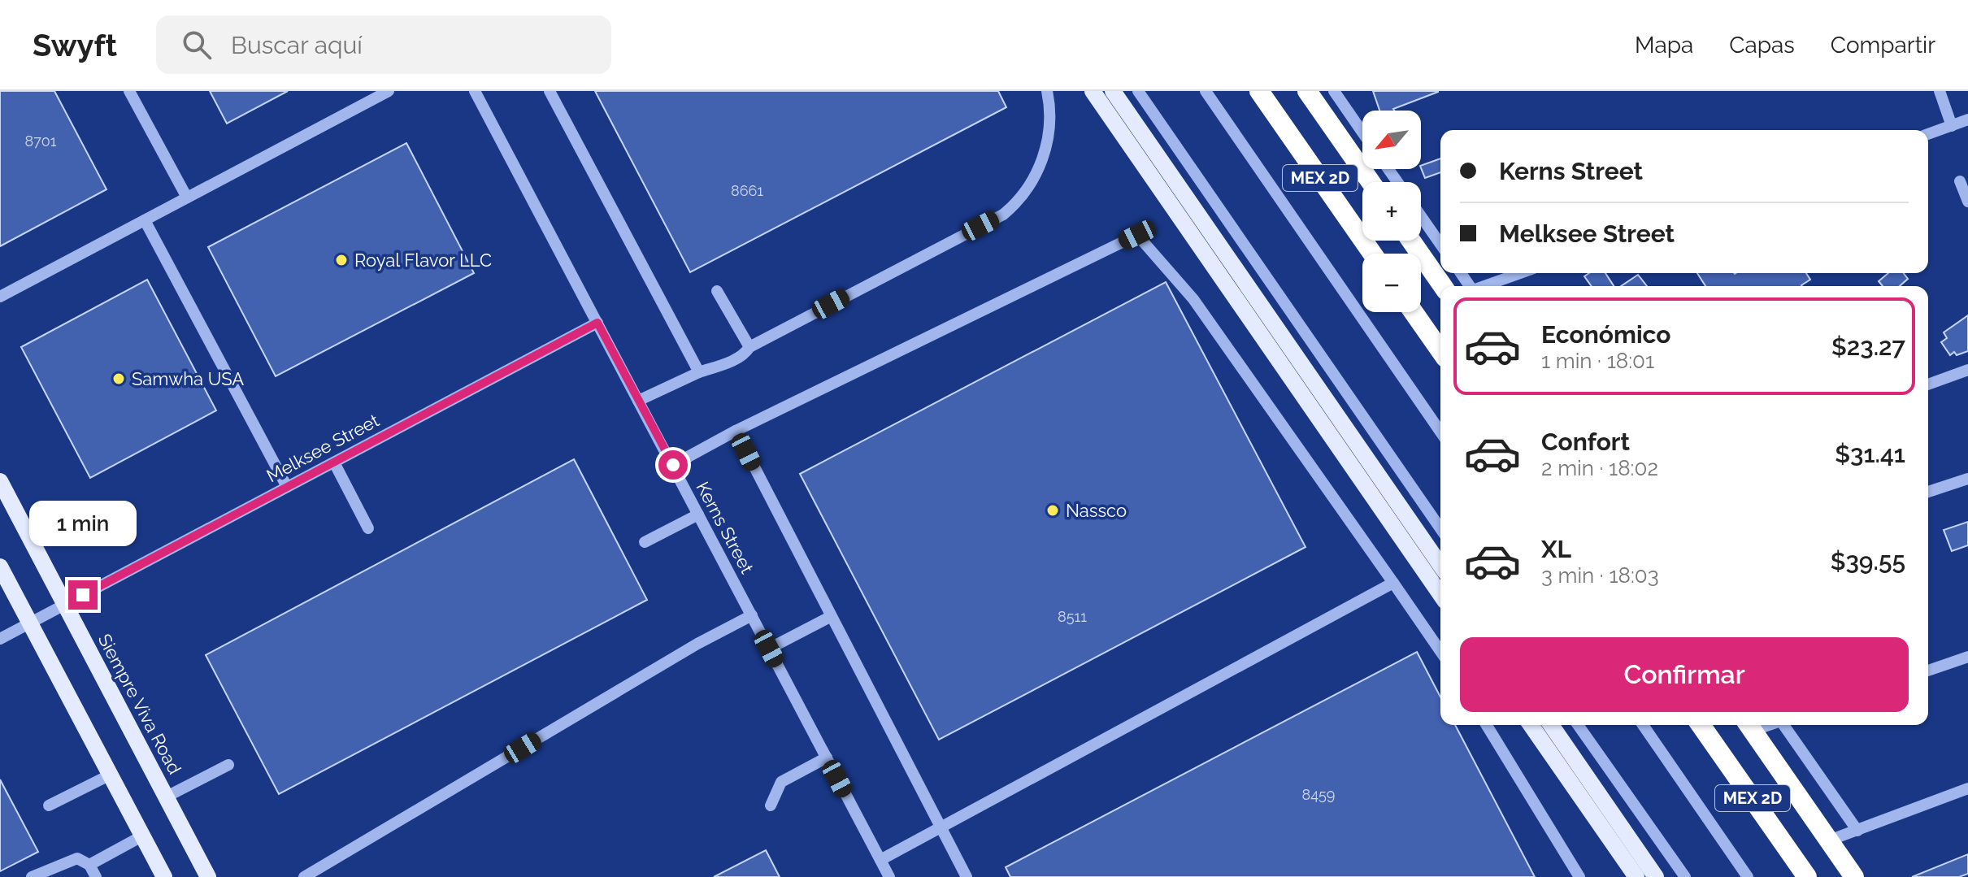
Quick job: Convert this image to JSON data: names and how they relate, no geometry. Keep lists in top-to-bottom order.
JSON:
{
  "streets": {
    "highway": ["MEX 2D"],
    "main road": ["Siempre Viva Road"],
    "street": ["Melksee Street", "Kerns Street"]
  },
  "crossings": [
    ["Melksee Street", "Kerns Street"],
    ["Melksee Street", "Siempre Viva Road"]
  ],
  "places": ["Royal Flavor LLC", "Samwha USA", "Nassco"],
  "house_numbers": [
    "8701",
    "8661",
    "8511",
    "8459"
  ],
  "north": "bottom left",
  "page": {
    "header": "Swyft",
    "search": "Buscar aquí",
    "nav": ["Mapa", "Capas", "Compartir"],
    "map_buttons": ["+", "−"],
    "banner": ["Kerns Street", "Melksee Street"],
    "list": [
      {
        "name": "Económico",
        "note": "1 min · 18:01",
        "value": "$23.27"
      },
      {
        "name": "Confort",
        "note": "2 min · 18:02",
        "value": "$31.41"
      },
      {
        "name": "XL",
        "note": "3 min · 18:03",
        "value": "$39.55"
      }
    ],
    "bubble": "1 min",
    "buttons": "Confirmar"
  }
}
